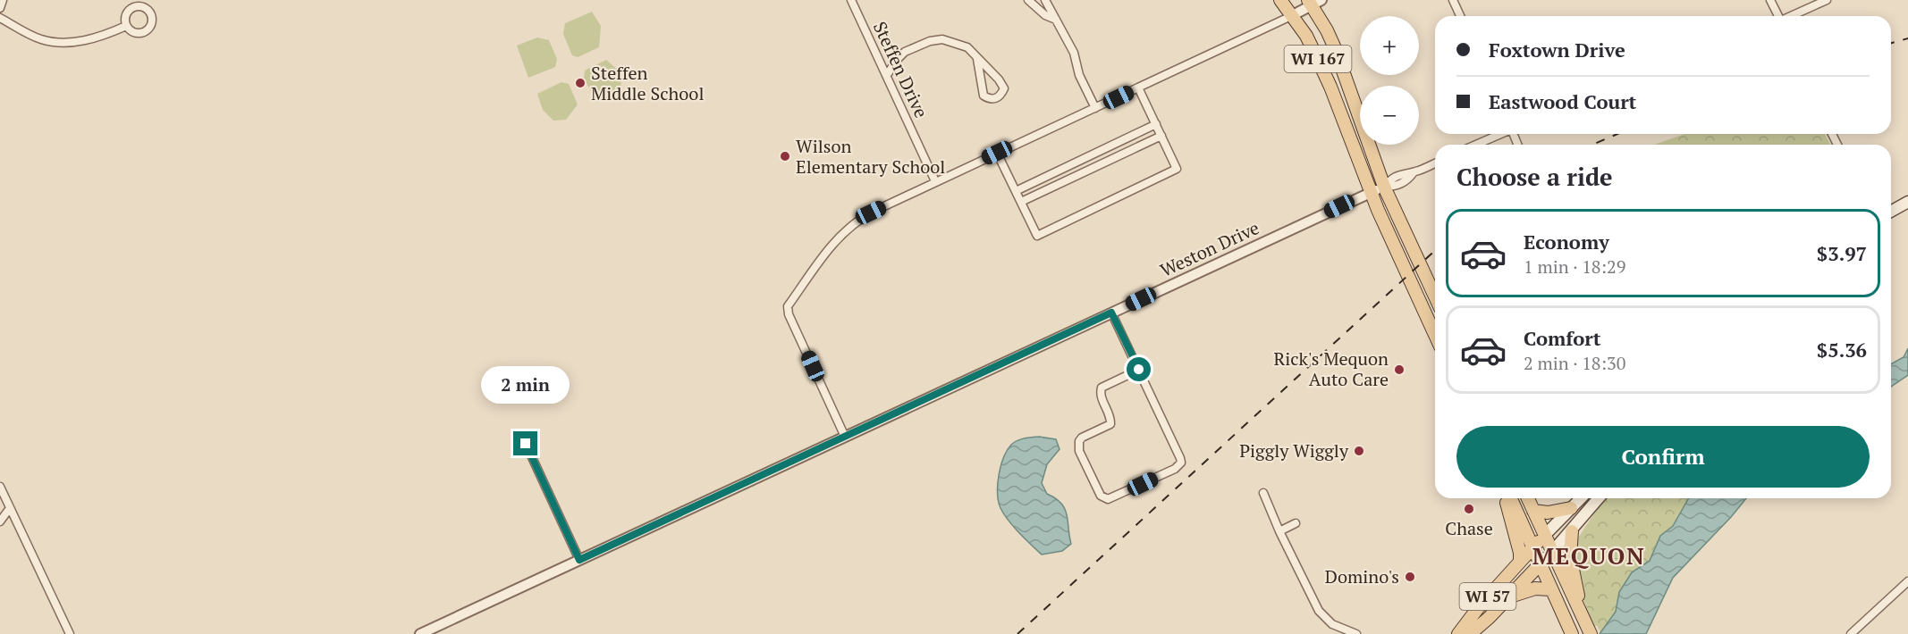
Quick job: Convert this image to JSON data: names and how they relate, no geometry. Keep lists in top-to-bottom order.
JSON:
{
  "streets": {
    "main road": ["WI 167", "WI 57"],
    "street": ["Steffen Drive", "Weston Drive"]
  },
  "crossings": [
    ["WI 167", "Weston Drive"]
  ],
  "districts": ["MEQUON"],
  "places": [
    "Steffen Middle School",
    "Wilson Elementary School",
    "Rick's Mequon Auto Care",
    "Piggly Wiggly",
    "Chase",
    "Domino's"
  ],
  "page": {
    "map_buttons": ["+", "−"],
    "banner": ["Foxtown Drive", "Eastwood Court"],
    "heading": "Choose a ride",
    "list": [
      {
        "name": "Economy",
        "note": "1 min · 18:29",
        "value": "$3.97"
      },
      {
        "name": "Comfort",
        "note": "2 min · 18:30",
        "value": "$5.36"
      }
    ],
    "bubble": "2 min",
    "buttons": "Confirm"
  }
}
